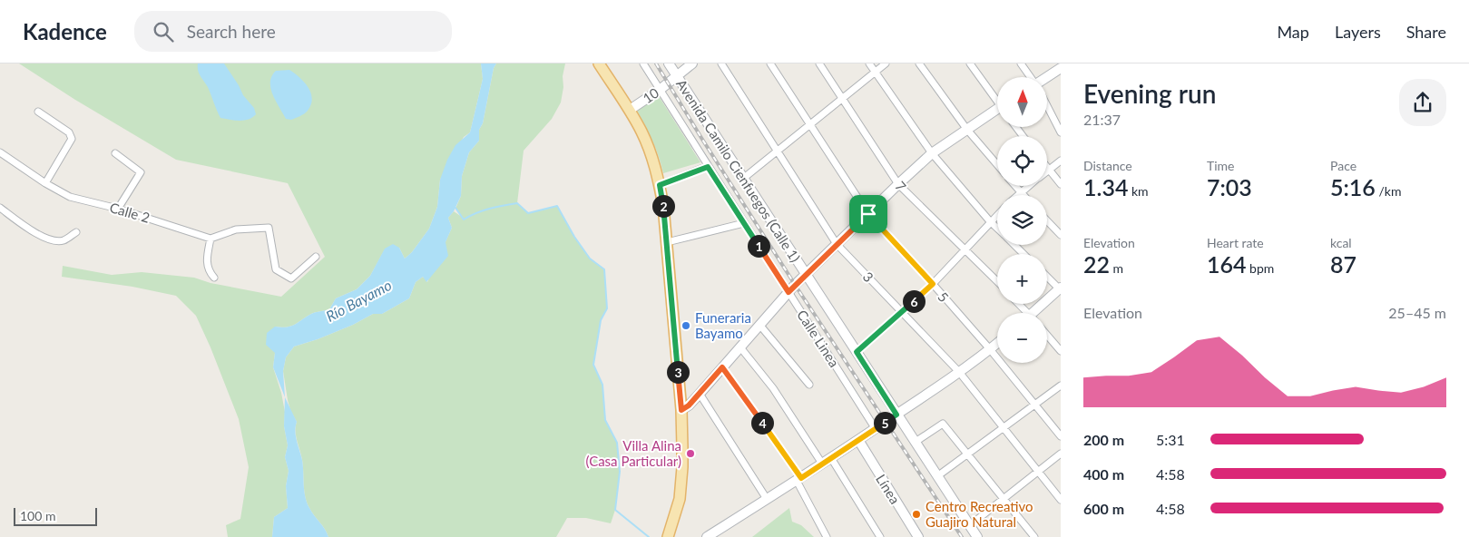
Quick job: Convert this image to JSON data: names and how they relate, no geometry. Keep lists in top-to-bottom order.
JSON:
{
  "streets": {
    "street": [
      "10",
      "Avenida Camilo Cienfuegos (Calle 1)",
      "7",
      "Calle 2",
      "3",
      "5",
      "Calle Linea",
      "Línea"
    ]
  },
  "crossings": [
    ["10", "Avenida Camilo Cienfuegos (Calle 1)"],
    ["10", "Calle Linea"]
  ],
  "water": ["Río Bayamo"],
  "places": ["Funeraria Bayamo", "Villa Alina (Casa Particular)", "Centro Recreativo Guajiro Natural"],
  "scale_bar": "100 m",
  "north": "top",
  "page": {
    "header": "Kadence",
    "search": "Search here",
    "nav": ["Map", "Layers", "Share"],
    "heading": ["Evening run", "21:37"],
    "map_buttons": ["+", "−"],
    "stats": [
      ["Distance", "1.34 km"],
      ["Time", "7:03"],
      ["Pace", "5:16 /km"],
      ["Elevation", "22 m"],
      ["Heart rate", "164 bpm"],
      ["kcal", "87"]
    ],
    "pins": [
      "2",
      "1",
      "6",
      "3",
      "4",
      "5"
    ],
    "chart": ["Elevation", "25–45 m"],
    "list": [
      {
        "name": "200 m",
        "note": "5:31"
      },
      {
        "name": "400 m",
        "note": "4:58"
      },
      {
        "name": "600 m",
        "note": "4:58"
      }
    ],
    "scale": "100 m"
  }
}
